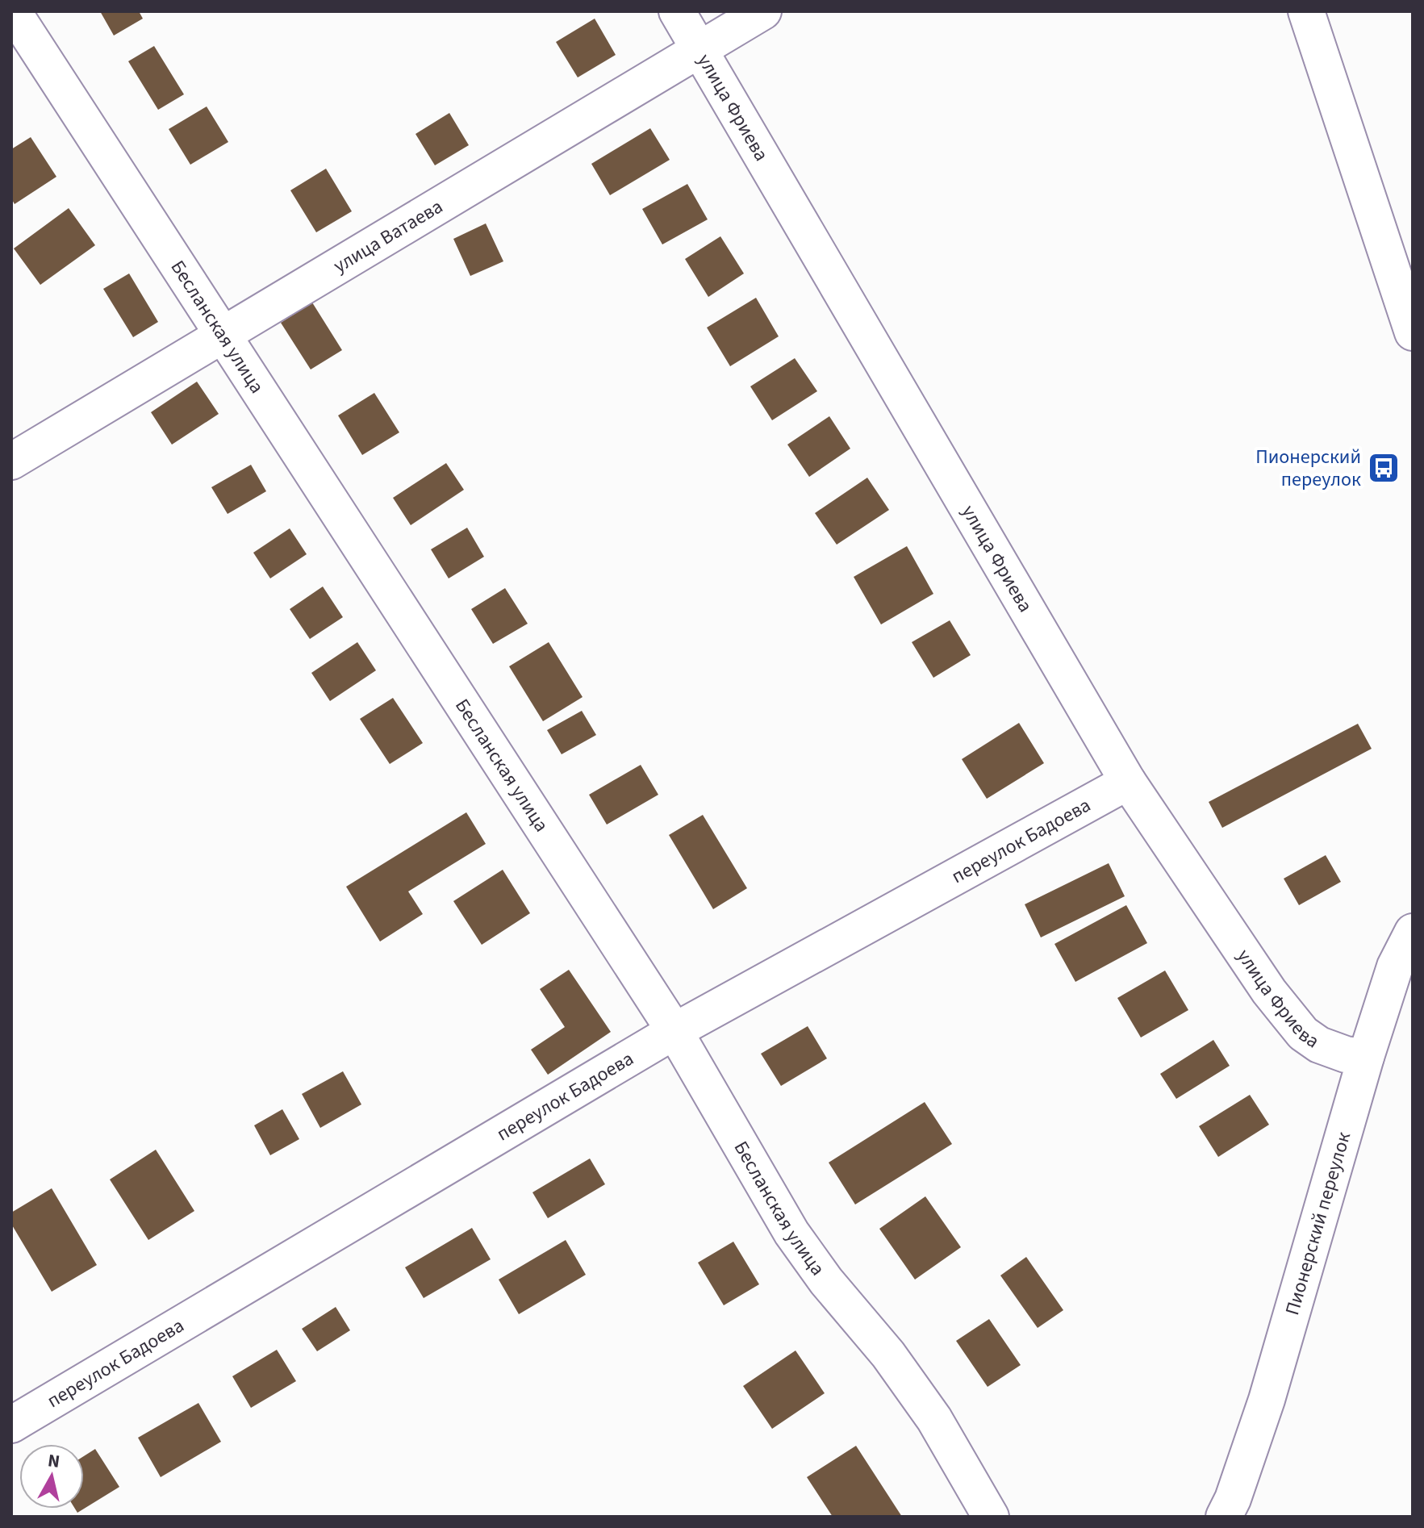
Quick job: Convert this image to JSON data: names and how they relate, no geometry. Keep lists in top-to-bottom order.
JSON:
{
  "streets": {
    "street": [
      "улица Фриева",
      "улица Ватаева",
      "Бесланская улица",
      "переулок Бадоева",
      "Пионерский переулок"
    ]
  },
  "crossings": [
    ["улица Фриева", "улица Ватаева"],
    ["улица Фриева", "переулок Бадоева"],
    ["улица Фриева", "Пионерский переулок"],
    ["улица Ватаева", "Бесланская улица"],
    ["Бесланская улица", "переулок Бадоева"]
  ],
  "places": {
    "bus stop": ["Пионерский переулок"]
  },
  "north": "top"
}
